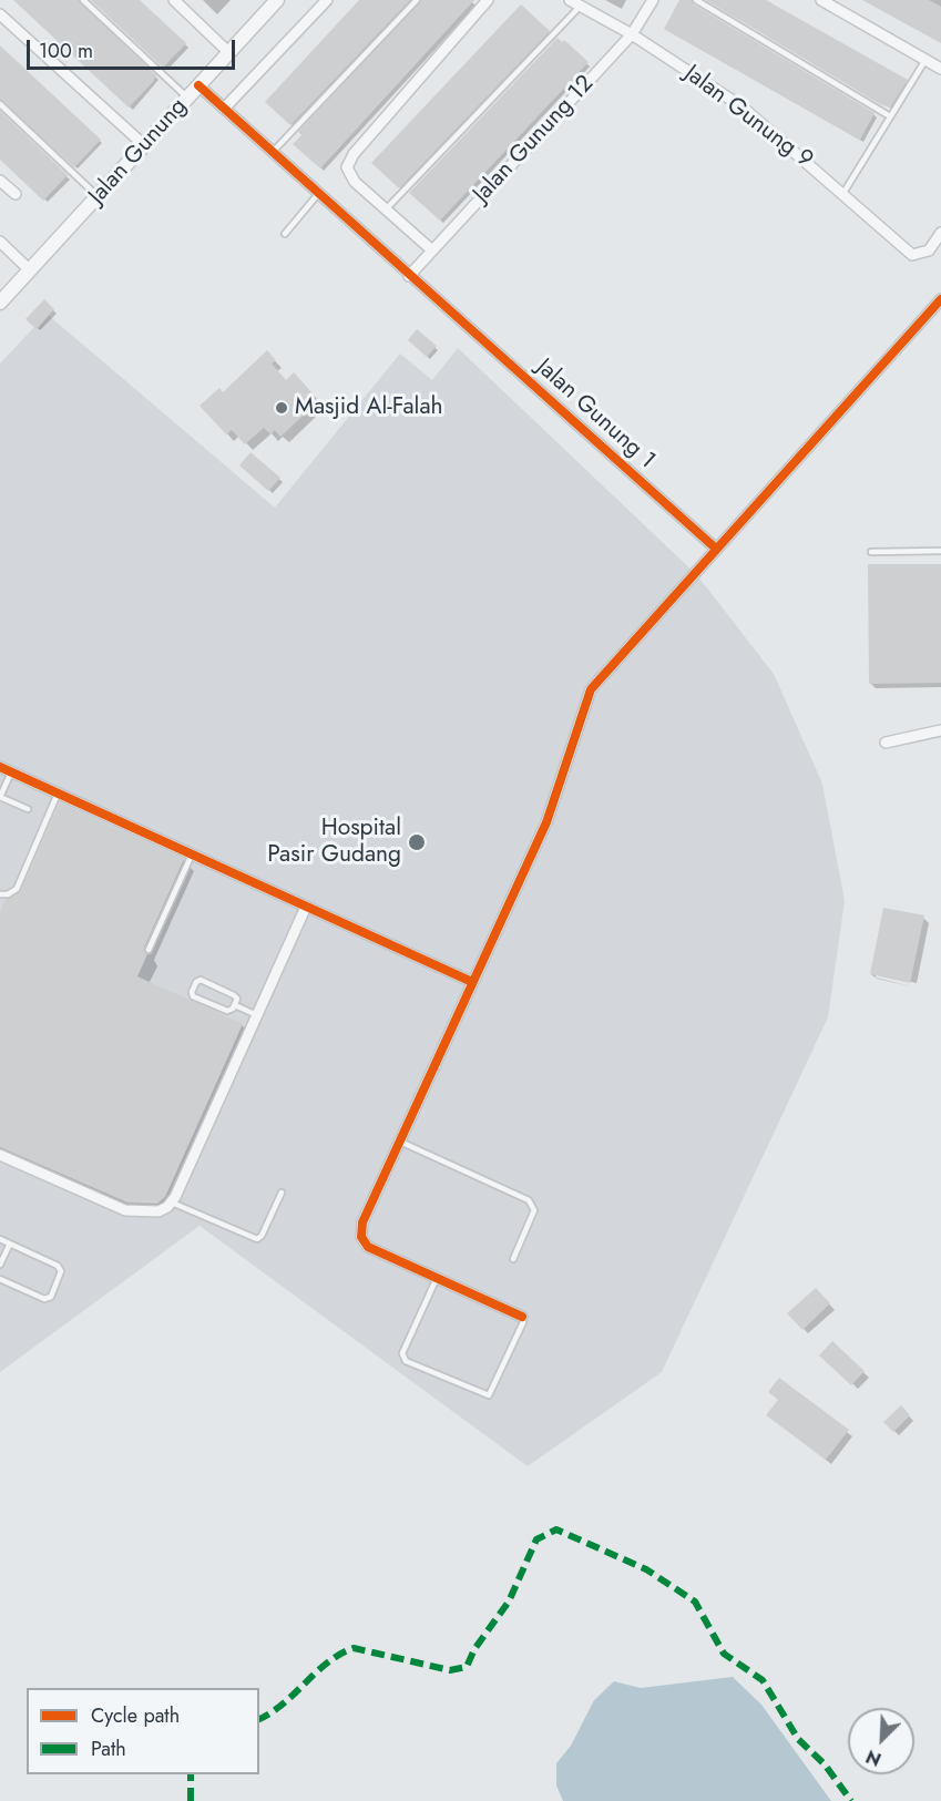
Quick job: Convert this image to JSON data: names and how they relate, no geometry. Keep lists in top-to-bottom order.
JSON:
{
  "streets": {
    "street": [
      "Jalan Gunung 9",
      "Jalan Gunung 12",
      "Jalan Gunung",
      "Jalan Gunung 1"
    ]
  },
  "crossings": [
    ["Jalan Gunung 9", "Jalan Gunung 12"],
    ["Jalan Gunung 12", "Jalan Gunung 1"],
    ["Jalan Gunung", "Jalan Gunung 1"]
  ],
  "places": ["Masjid Al-Falah", "Hospital Pasir Gudang"],
  "legend": ["Cycle path", "Path"],
  "scale_bar": "100 m",
  "north": "bottom left"
}
